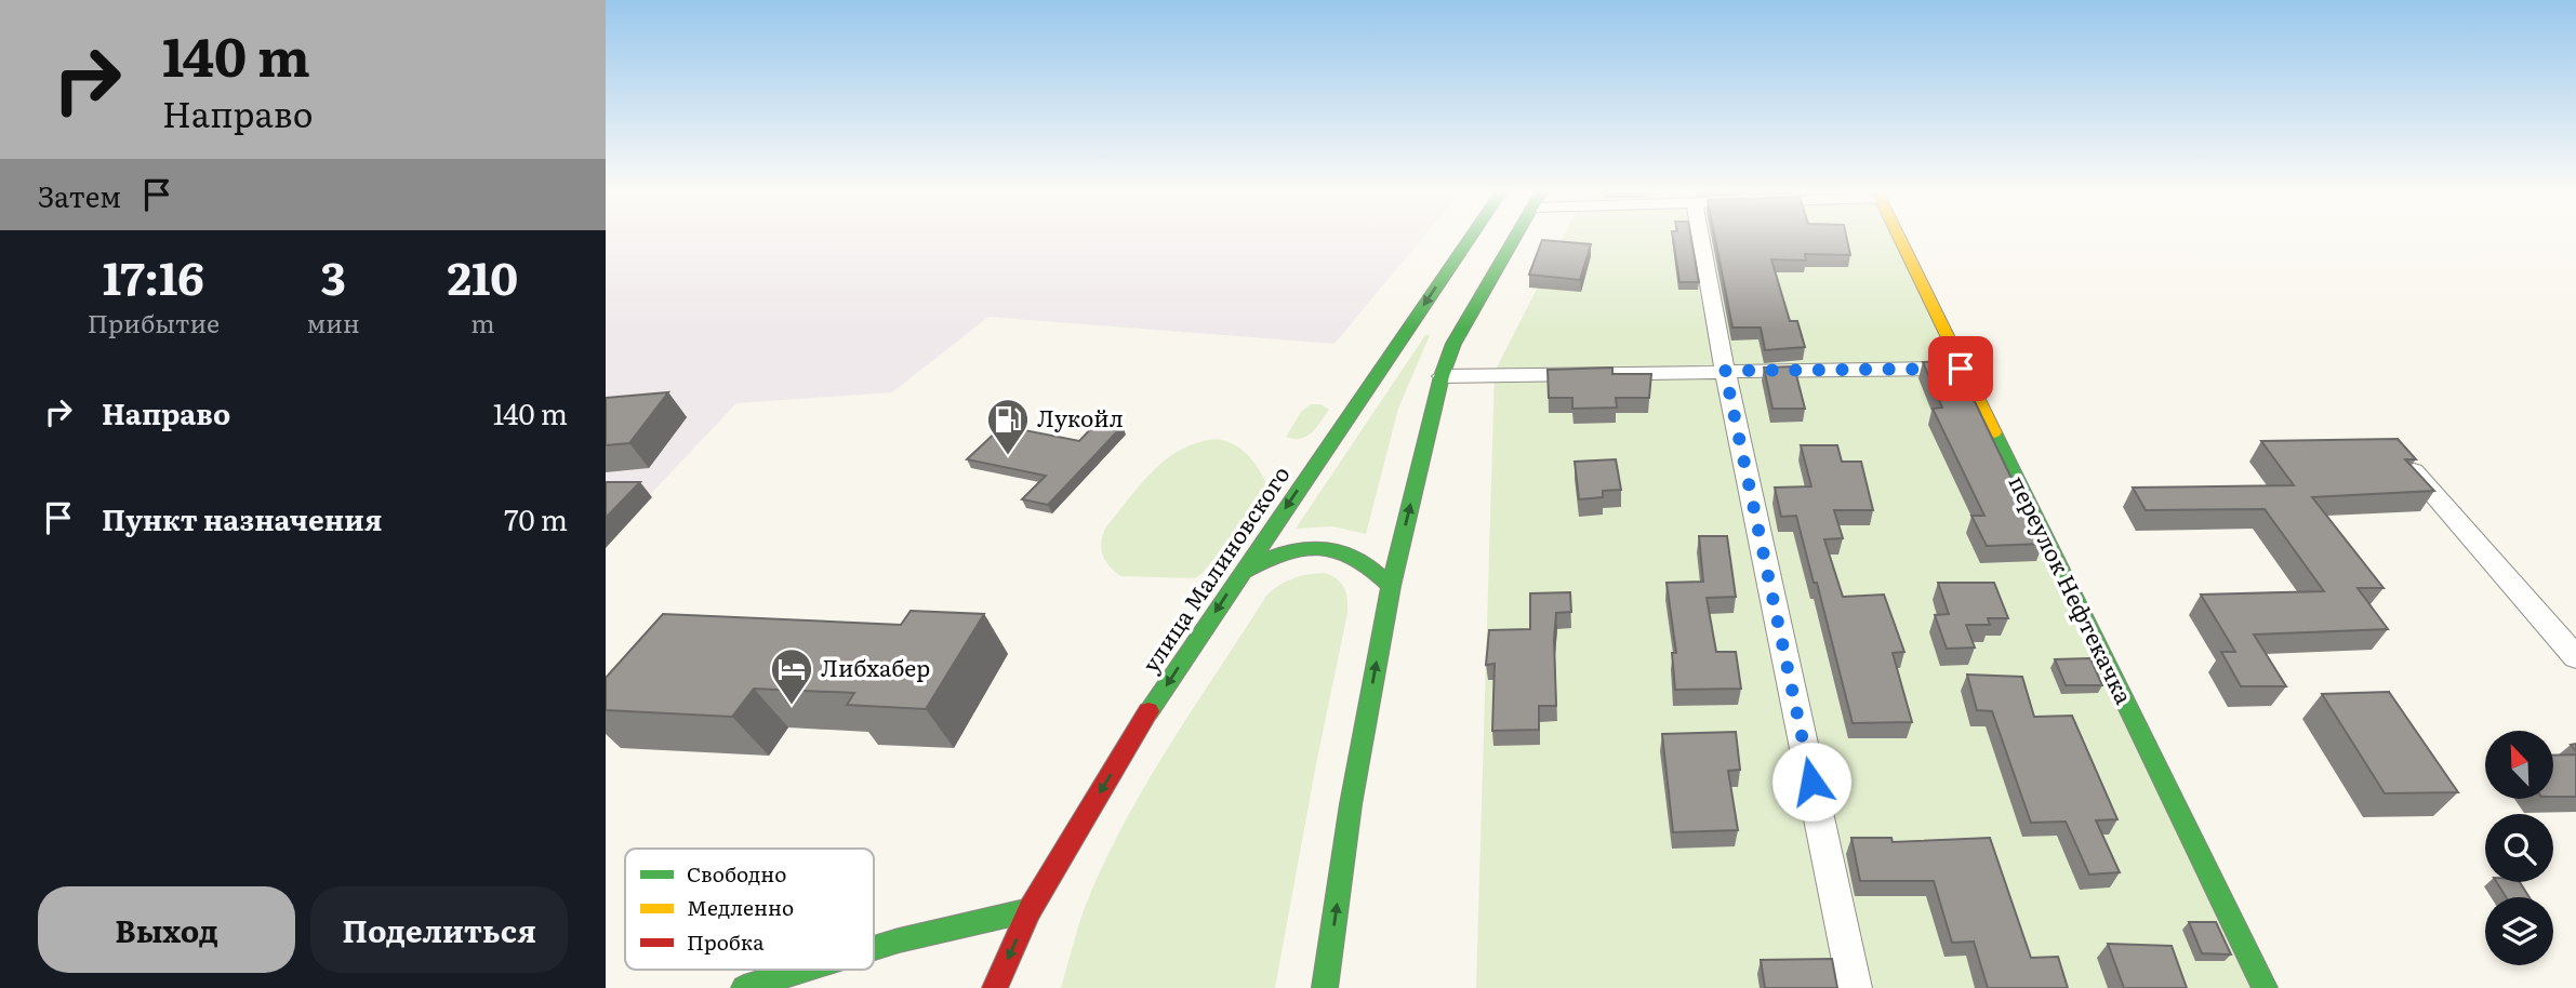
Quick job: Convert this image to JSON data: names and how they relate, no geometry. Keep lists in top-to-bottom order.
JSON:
{
  "streets": {
    "main road": ["улица Малиновского", "переулок Нефтекачка"]
  },
  "places": {
    "fuel station": ["Лукойл"],
    "hotel": ["Либхабер"]
  },
  "legend": ["Свободно", "Медленно", "Пробка"],
  "north": "top left",
  "page": {
    "turn": ["140 m", "Направо"],
    "then": "Затем",
    "eta": [
      "17:16",
      "Прибытие",
      "3",
      "мин",
      "210",
      "m"
    ],
    "list": [
      {
        "name": "Направо",
        "value": "140 m"
      },
      {
        "name": "Пункт назначения",
        "value": "70 m"
      }
    ],
    "buttons": ["Выход", "Поделиться"]
  }
}
